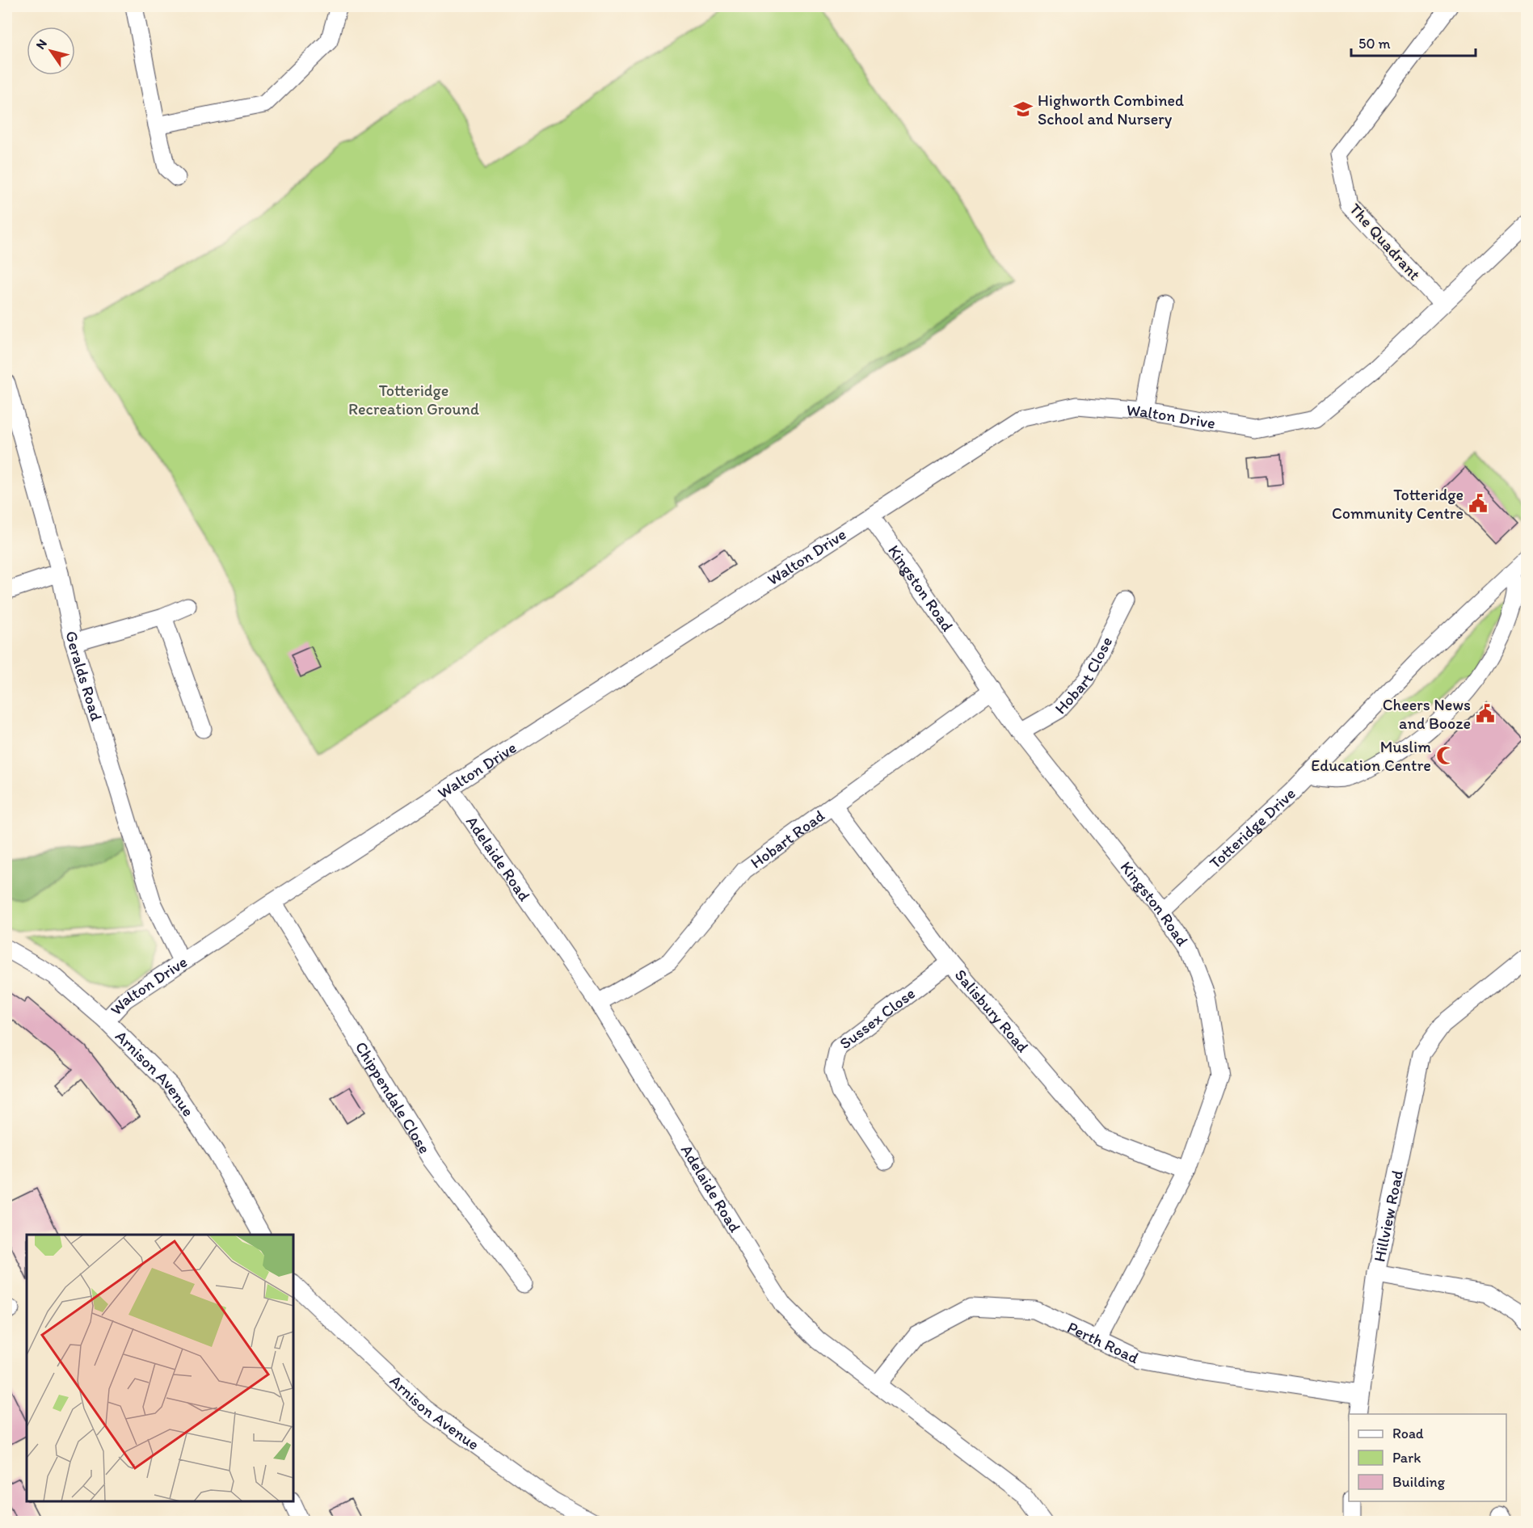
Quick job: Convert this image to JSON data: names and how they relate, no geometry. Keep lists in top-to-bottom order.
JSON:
{
  "streets": {
    "street": [
      "The Quadrant",
      "Walton Drive",
      "Kingston Road",
      "Hobart Close",
      "Geralds Road",
      "Totteridge Drive",
      "Hobart Road",
      "Adelaide Road",
      "Salisbury Road",
      "Sussex Close",
      "Arnison Avenue",
      "Chippendale Close",
      "Hillview Road",
      "Perth Road"
    ]
  },
  "crossings": [
    ["The Quadrant", "Walton Drive"],
    ["Walton Drive", "Kingston Road"],
    ["Walton Drive", "Geralds Road"],
    ["Walton Drive", "Adelaide Road"],
    ["Walton Drive", "Arnison Avenue"],
    ["Walton Drive", "Chippendale Close"],
    ["Kingston Road", "Hobart Close"],
    ["Kingston Road", "Totteridge Drive"],
    ["Kingston Road", "Hobart Road"],
    ["Kingston Road", "Salisbury Road"],
    ["Kingston Road", "Perth Road"],
    ["Hobart Road", "Adelaide Road"],
    ["Hobart Road", "Salisbury Road"],
    ["Adelaide Road", "Perth Road"],
    ["Salisbury Road", "Sussex Close"],
    ["Hillview Road", "Perth Road"]
  ],
  "parks": ["Totteridge Recreation Ground"],
  "places": {
    "school or university": ["Highworth Combined School and Nursery"],
    "public building": ["Totteridge Community Centre", "Cheers News and Booze"],
    "mosque": ["Muslim Education Centre"]
  },
  "legend": ["Road", "Park", "Building"],
  "scale_bar": "50 m",
  "north": "top left"
}
